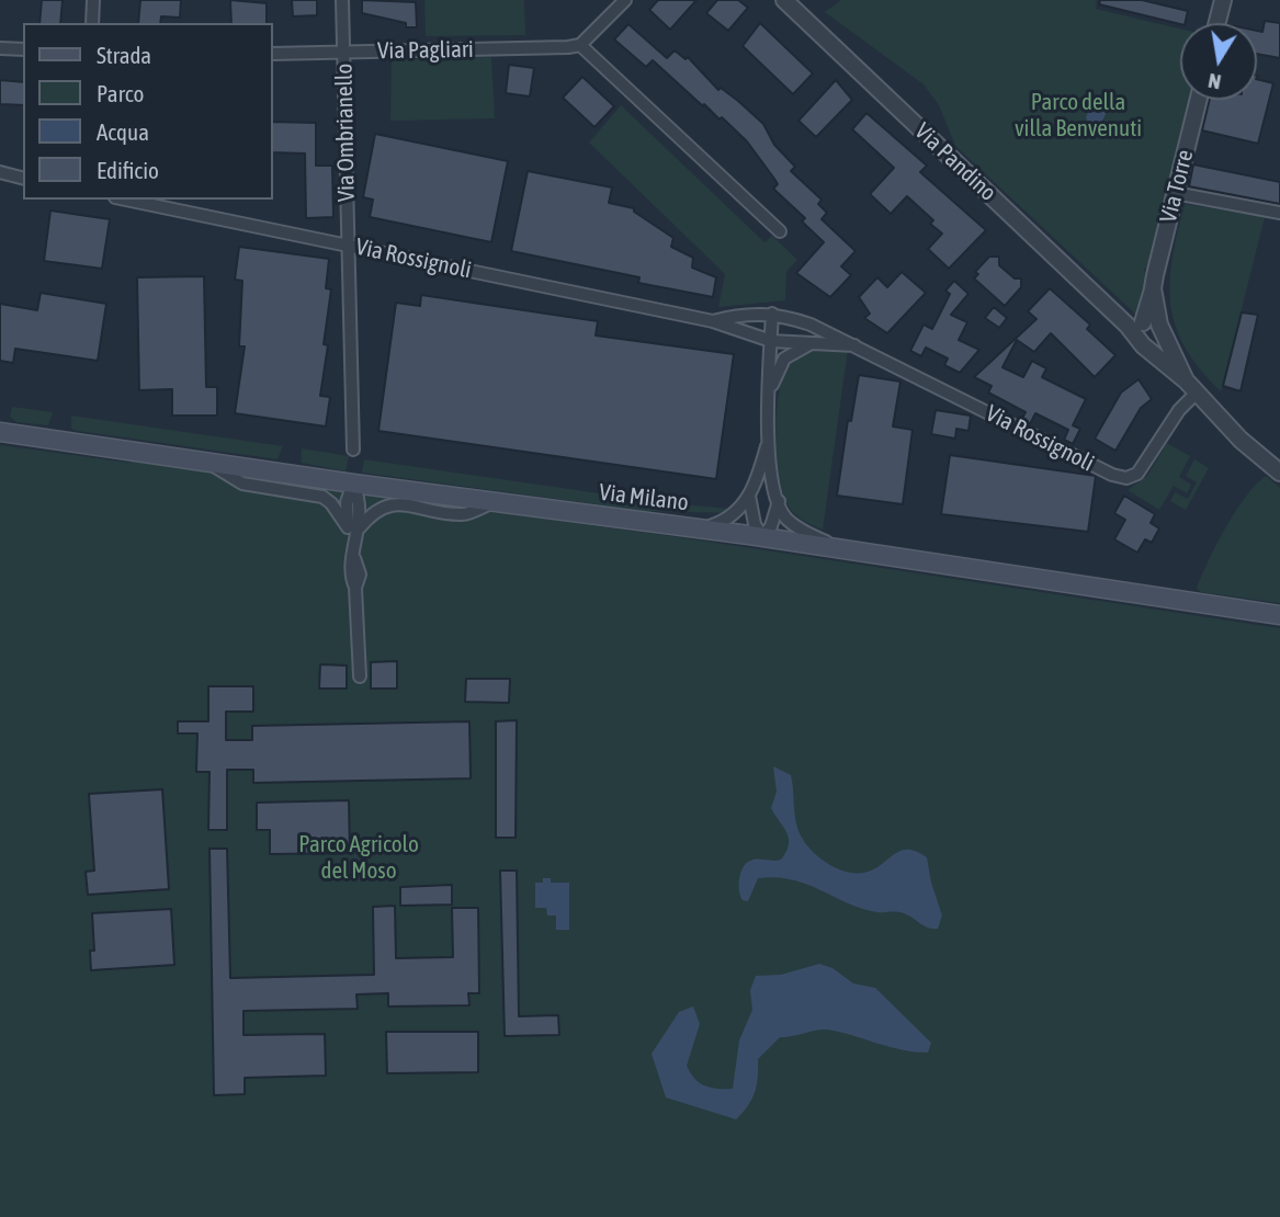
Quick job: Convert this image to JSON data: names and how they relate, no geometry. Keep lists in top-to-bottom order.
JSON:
{
  "streets": {
    "main road": ["Via Milano"],
    "street": [
      "Via Pagliari",
      "Via Ombrianello",
      "Via Pandino",
      "Via Torre",
      "Via Rossignoli"
    ]
  },
  "crossings": [
    ["Via Pagliari", "Via Ombrianello"],
    ["Via Ombrianello", "Via Rossignoli"],
    ["Via Pandino", "Via Torre"],
    ["Via Pandino", "Via Rossignoli"]
  ],
  "parks": ["Parco della villa Benvenuti", "Parco Agricolo del Moso"],
  "legend": [
    "Strada",
    "Parco",
    "Acqua",
    "Edificio"
  ],
  "north": "bottom"
}
